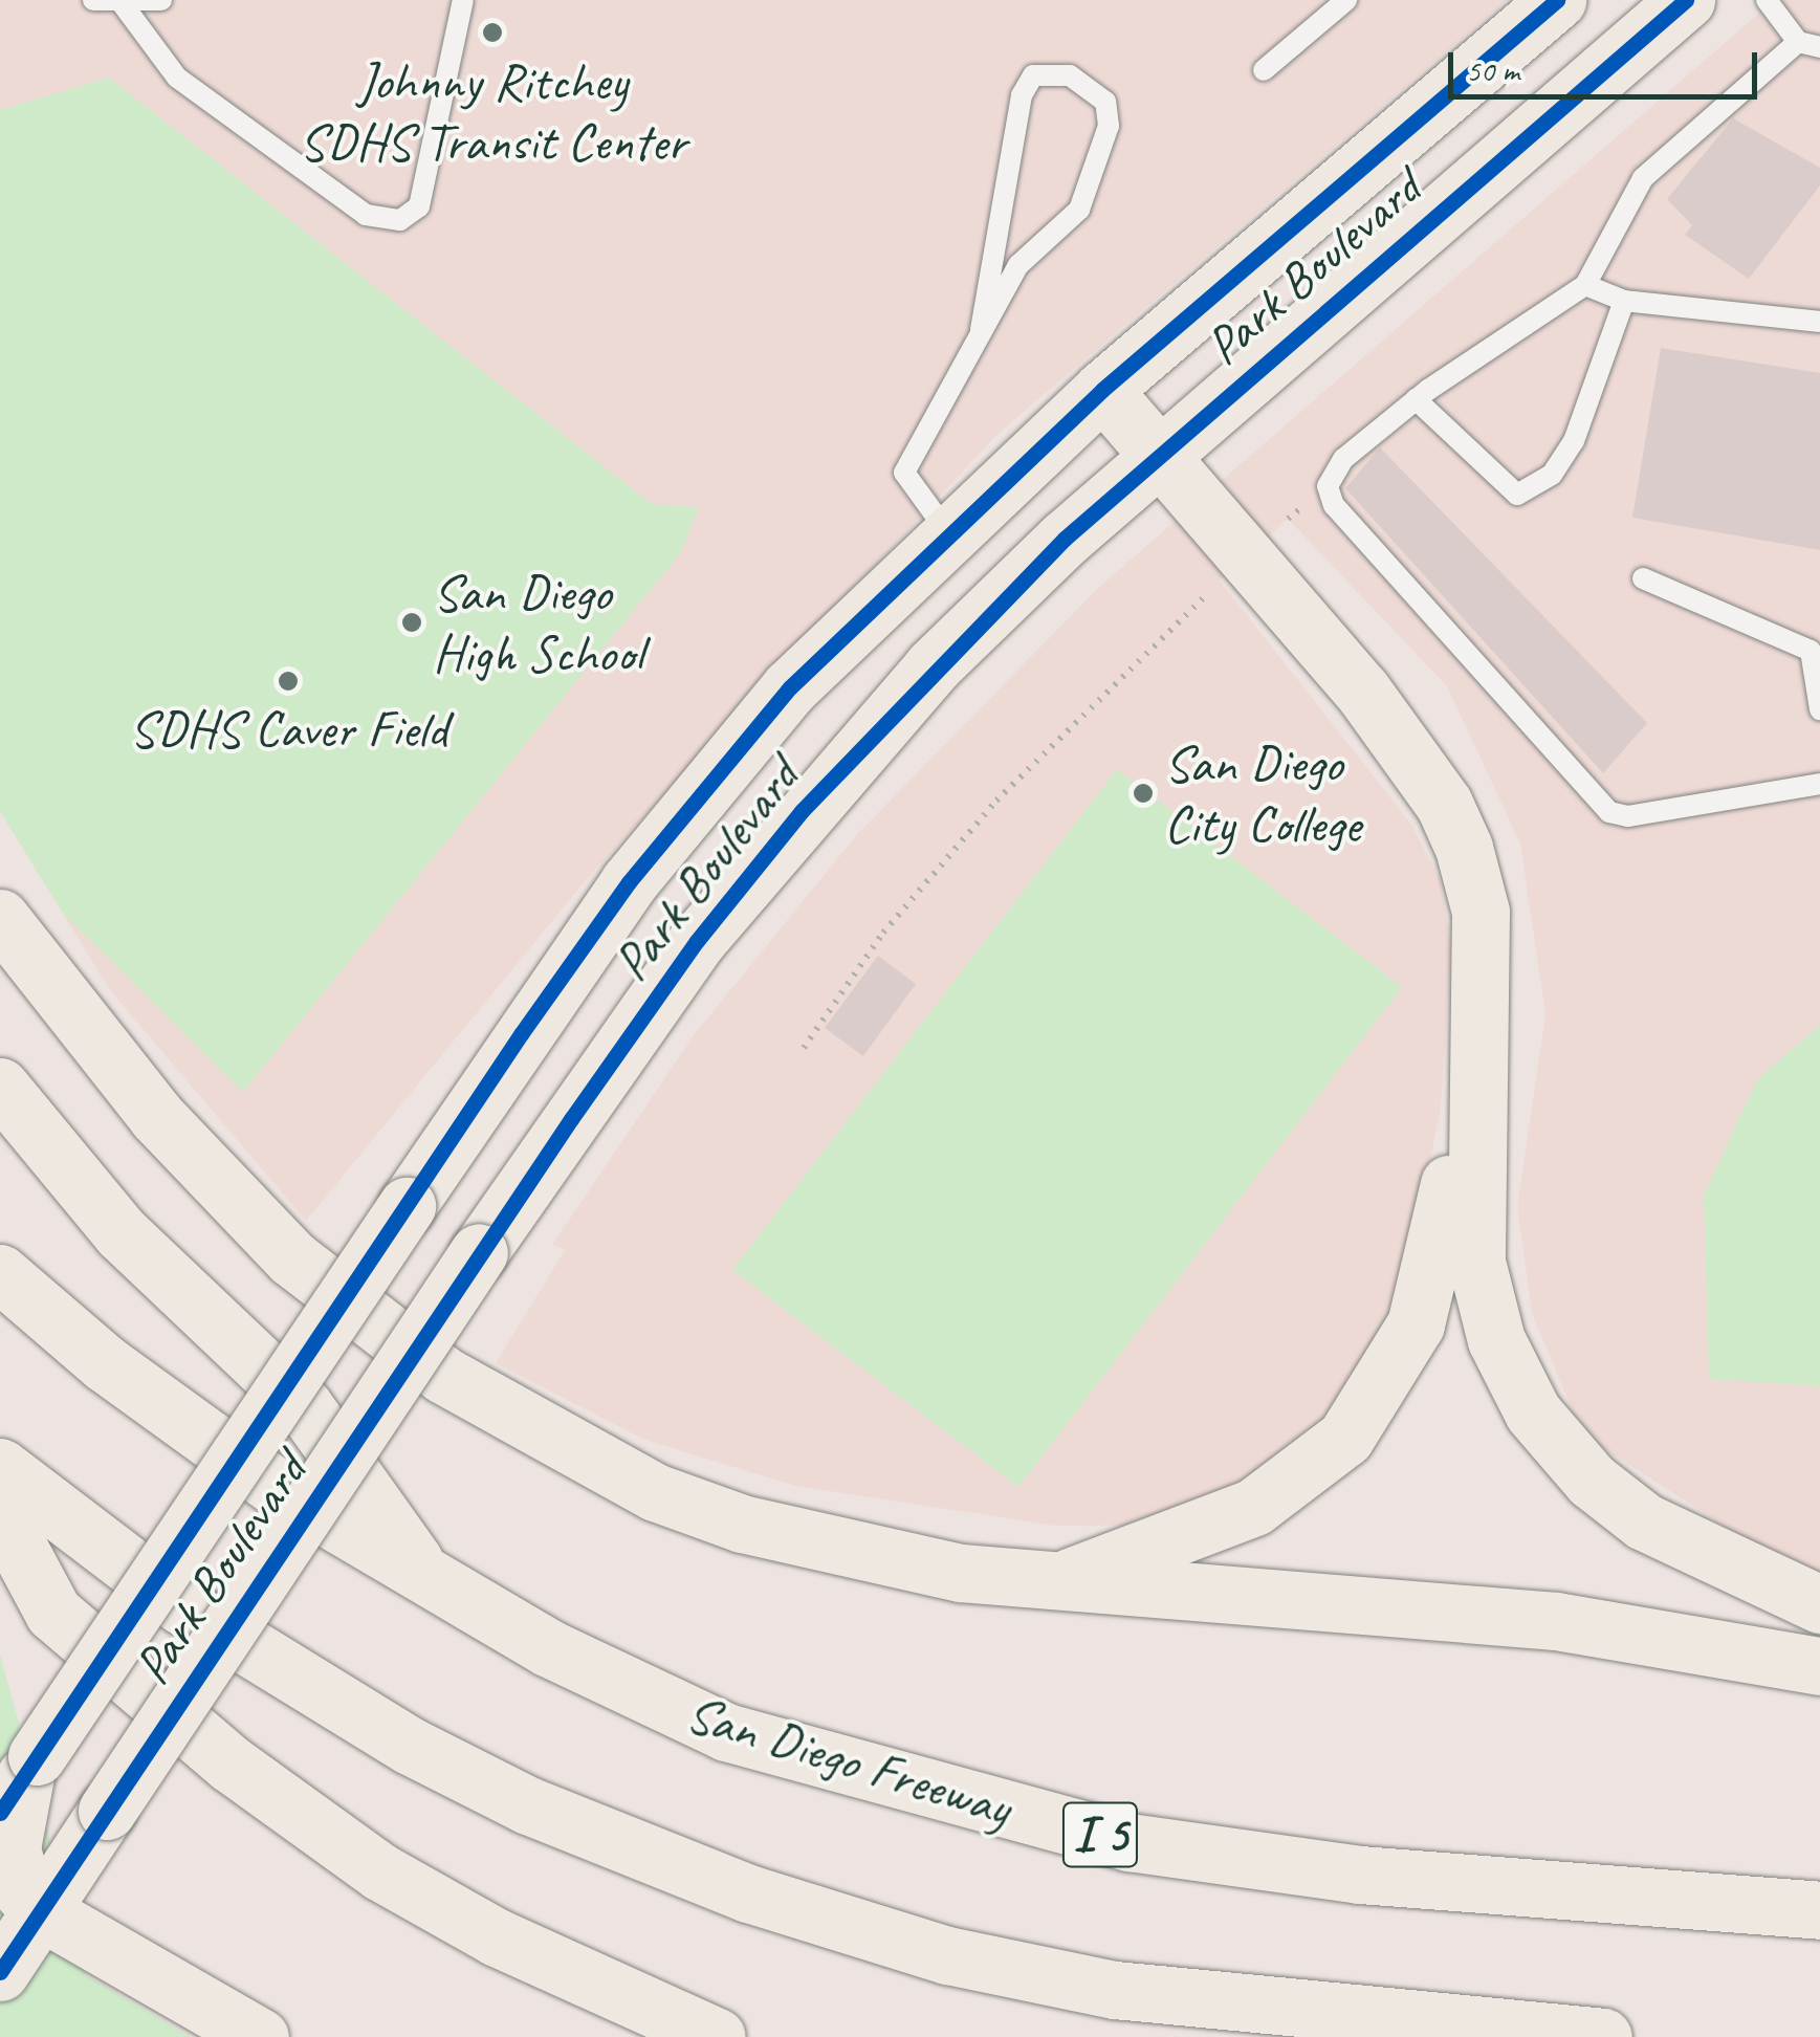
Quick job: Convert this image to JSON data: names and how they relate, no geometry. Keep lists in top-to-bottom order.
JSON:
{
  "streets": {
    "main road": ["Park Boulevard", "San Diego Freeway", "I 5"]
  },
  "places": [
    "Johnny Ritchey SDHS Transit Center",
    "San Diego High School",
    "SDHS Caver Field",
    "San Diego City College"
  ],
  "scale_bar": "50 m"
}
